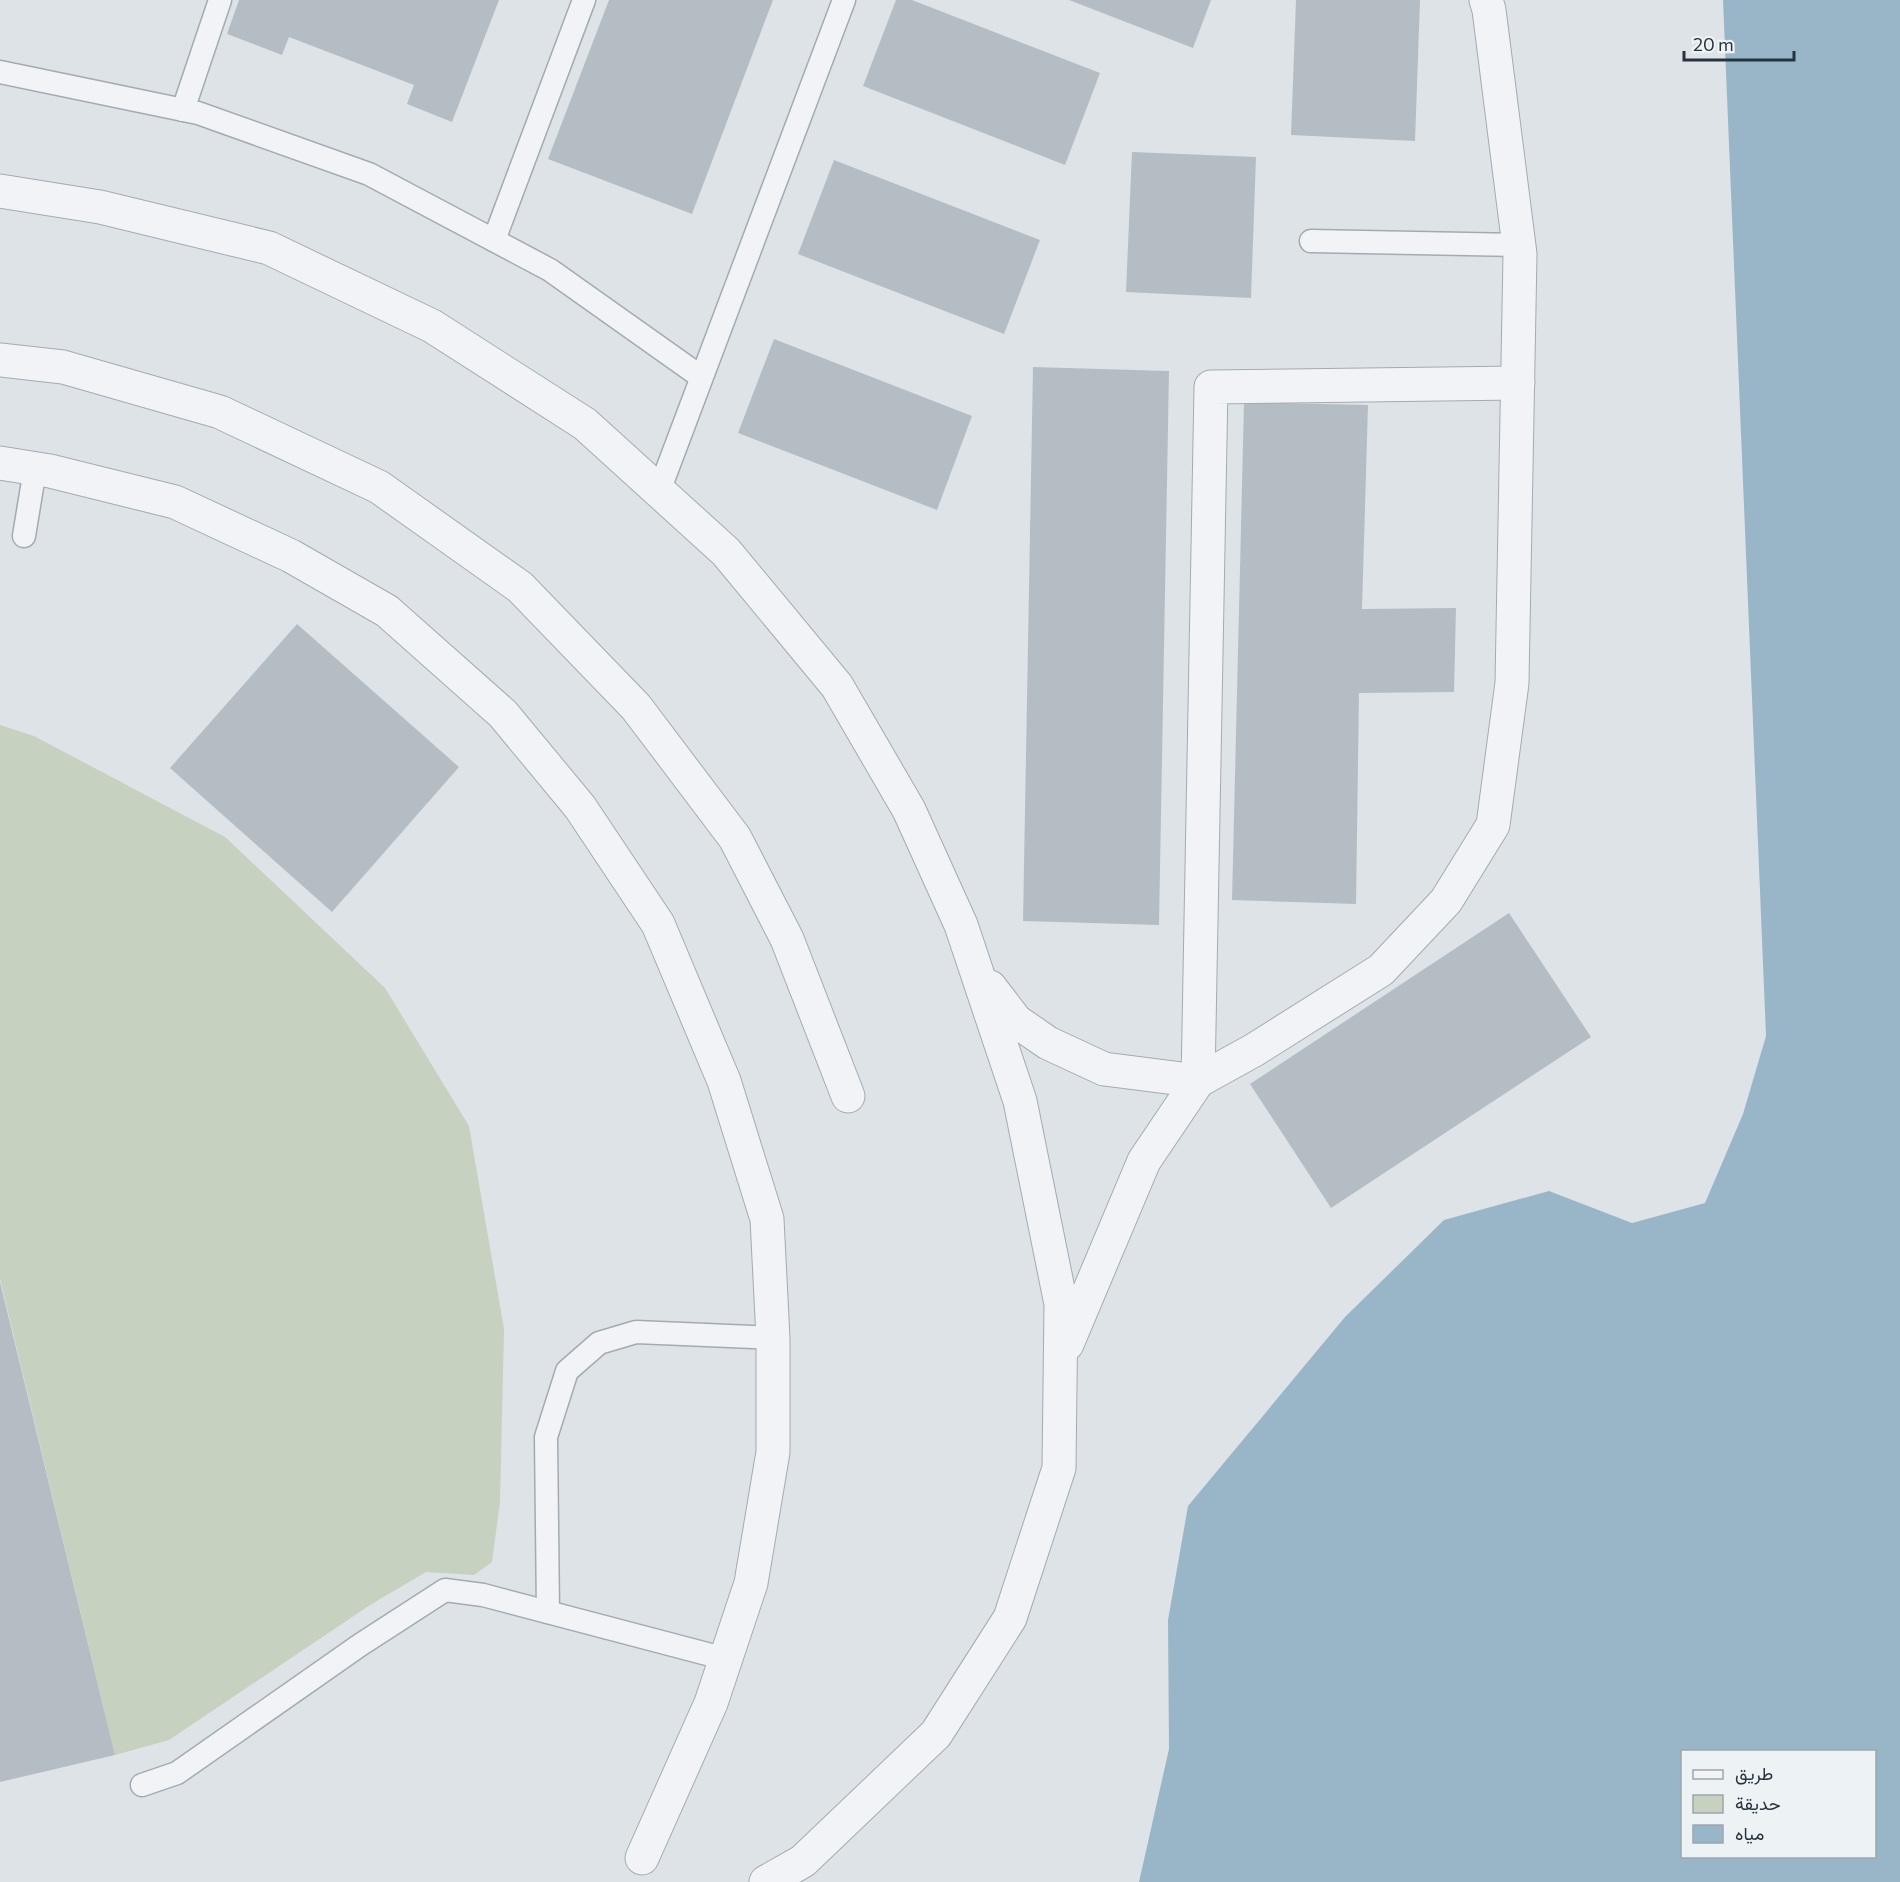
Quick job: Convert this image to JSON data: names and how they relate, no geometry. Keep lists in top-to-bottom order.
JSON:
{
  "legend": ["طريق", "حديقة", "مياه"],
  "scale_bar": "20 m"
}
